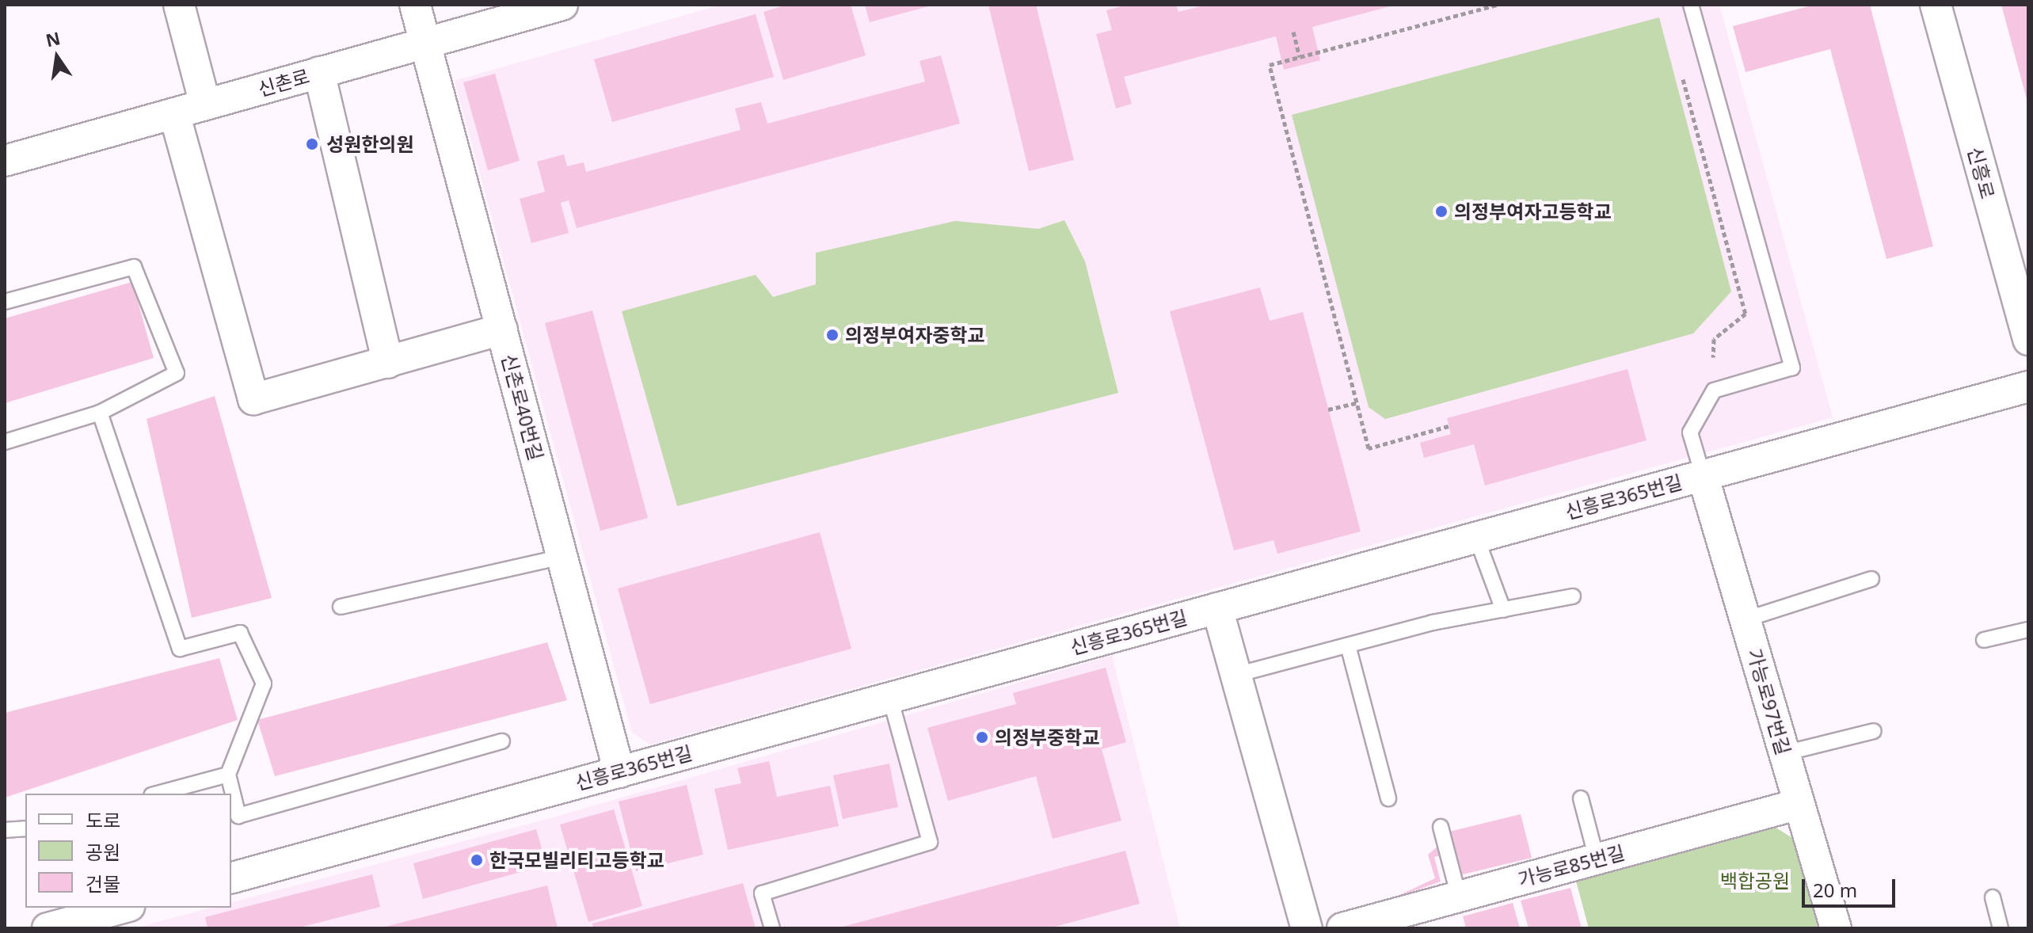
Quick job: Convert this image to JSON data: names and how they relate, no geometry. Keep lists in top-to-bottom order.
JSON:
{
  "streets": {
    "street": [
      "신촌로",
      "신흥로",
      "신촌로40번길",
      "신흥로365번길",
      "가능로97번길",
      "가능로85번길"
    ]
  },
  "crossings": [
    ["신촌로", "신촌로40번길"],
    ["신촌로40번길", "신흥로365번길"],
    ["신흥로365번길", "가능로97번길"],
    ["가능로97번길", "가능로85번길"]
  ],
  "parks": ["백합공원"],
  "places": [
    "성원한의원",
    "의정부여자고등학교",
    "의정부여자중학교",
    "의정부중학교",
    "한국모빌리티고등학교"
  ],
  "legend": ["도로", "공원", "건물"],
  "scale_bar": "20 m",
  "north": "top"
}
